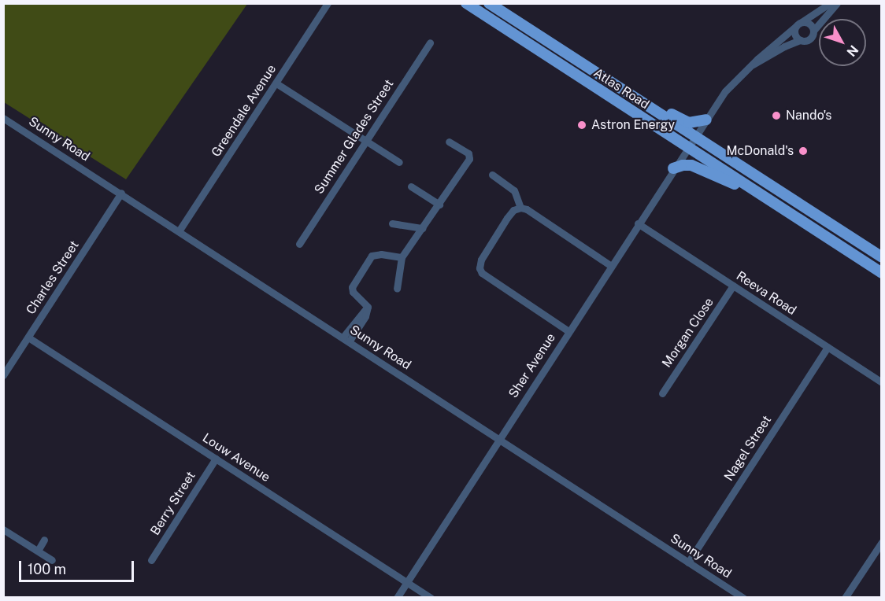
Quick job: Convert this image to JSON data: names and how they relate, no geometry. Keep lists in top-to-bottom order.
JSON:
{
  "streets": {
    "main road": ["Atlas Road"],
    "street": [
      "Greendale Avenue",
      "Summer Glades Street",
      "Sunny Road",
      "Charles Street",
      "Reeva Road",
      "Morgan Close",
      "Sher Avenue",
      "Nagel Street",
      "Louw Avenue",
      "Berry Street"
    ]
  },
  "crossings": [
    ["Atlas Road", "Sher Avenue"],
    ["Greendale Avenue", "Sunny Road"],
    ["Sunny Road", "Charles Street"],
    ["Sunny Road", "Sher Avenue"],
    ["Sunny Road", "Nagel Street"],
    ["Charles Street", "Louw Avenue"],
    ["Reeva Road", "Morgan Close"],
    ["Reeva Road", "Sher Avenue"],
    ["Reeva Road", "Nagel Street"],
    ["Sher Avenue", "Louw Avenue"],
    ["Louw Avenue", "Berry Street"]
  ],
  "places": ["Nando's", "Astron Energy", "McDonald's"],
  "scale_bar": "100 m",
  "north": "bottom right"
}
